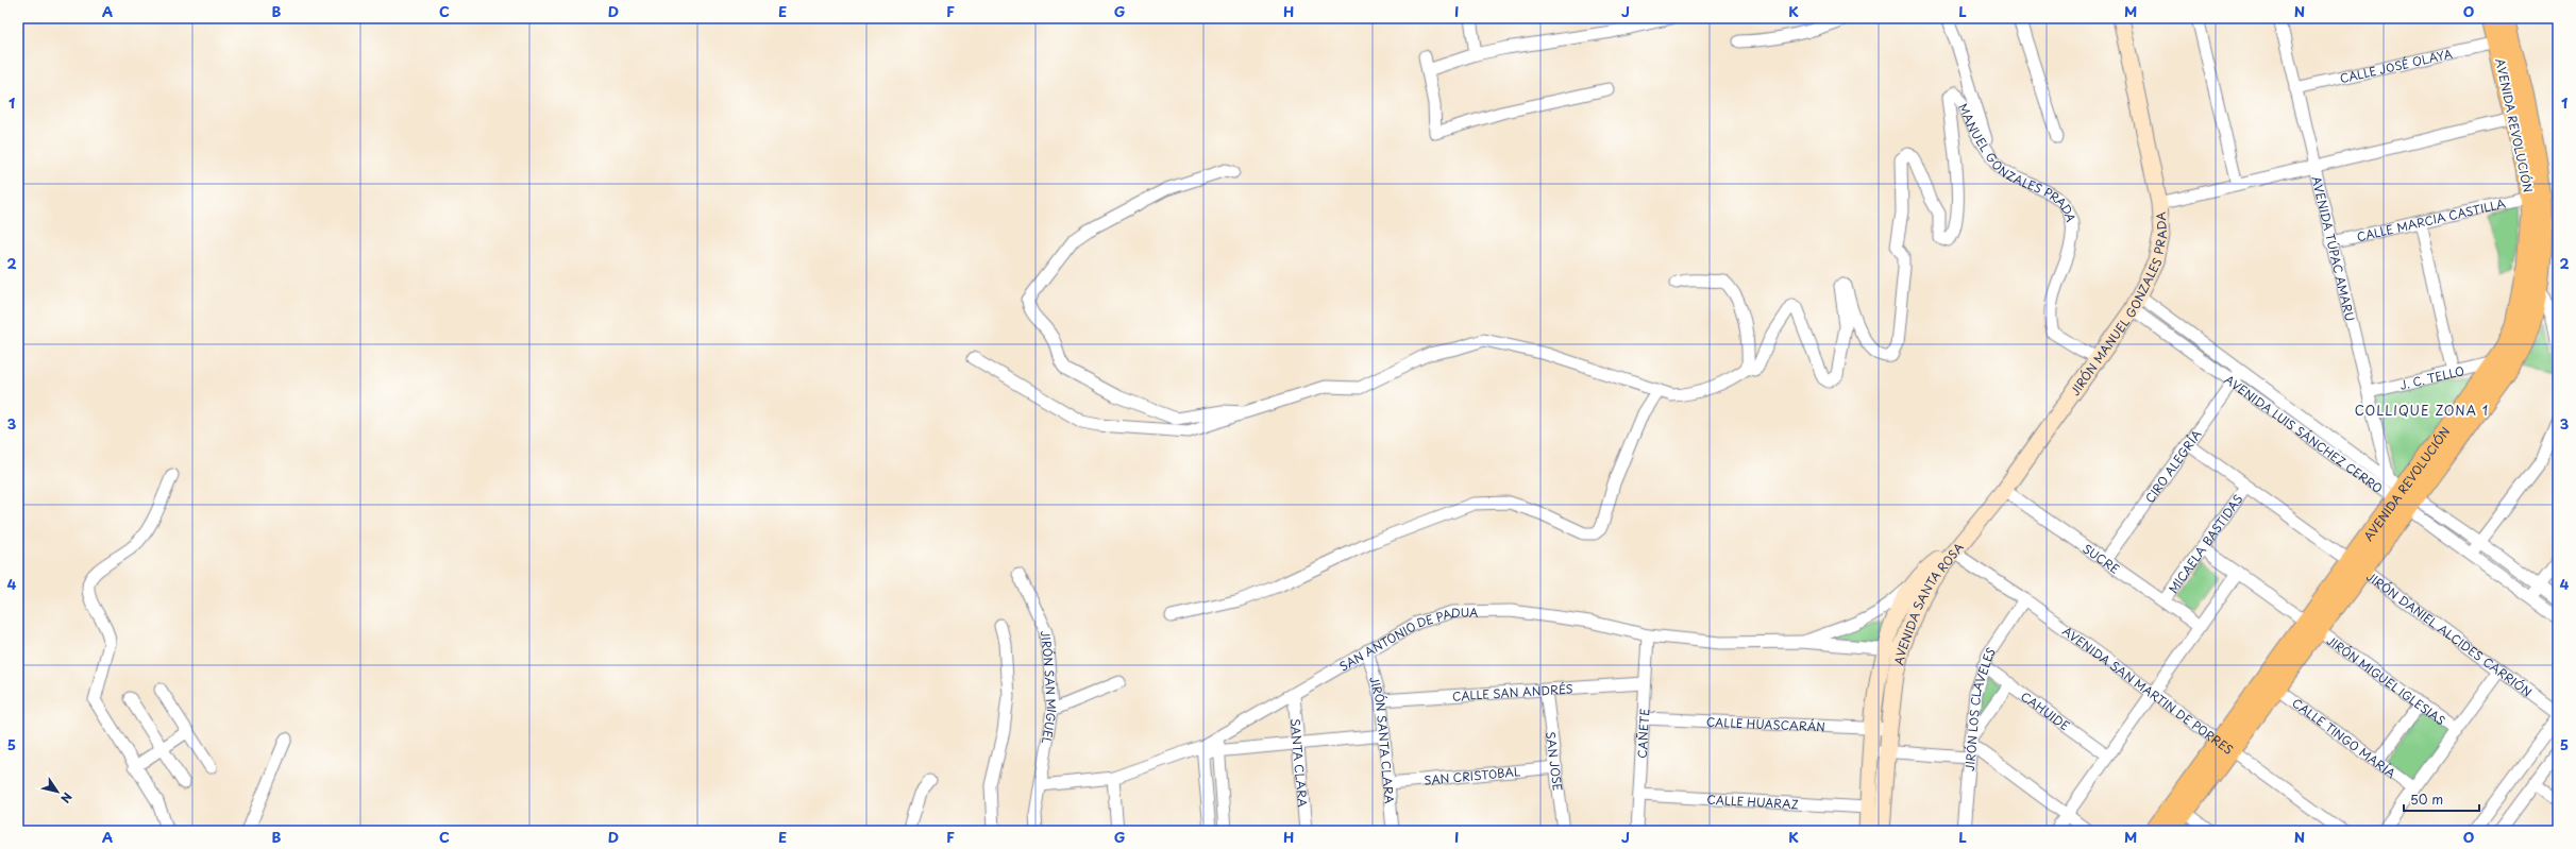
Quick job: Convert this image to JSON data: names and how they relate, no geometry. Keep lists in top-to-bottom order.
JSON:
{
  "streets": {
    "main road": ["AVENIDA REVOLUCIÓN"],
    "street": [
      "CALLE JOSÉ OLAYA",
      "MANUEL GONZALES PRADA",
      "CALLE MARCIA CASTILLA",
      "AVENIDA TÚPAC AMARU",
      "JIRÓN MANUEL GONZALES PRADA",
      "J. C. TELLO",
      "AVENIDA LUIS SÁNCHEZ CERRO",
      "CIRO ALEGRÍA",
      "MICAELA BASTIDAS",
      "SUCRE",
      "AVENIDA SANTA ROSA",
      "JIRÓN DANIEL ALCIDES CARRIÓN",
      "SAN ANTONIO DE PADUA",
      "JIRÓN MIGUEL IGLESIAS",
      "JIRÓN SAN MIGUEL",
      "AVENIDA SAN MARTIN DE PORRES",
      "CALLE SAN ANDRÉS",
      "JIRÓN LOS CLAVELES",
      "CAHUIDE",
      "CALLE HUASCARÁN",
      "CAÑETE",
      "CALLE TINGO MARÍA",
      "JIRÓN SANTA CLARA",
      "SAN JOSE",
      "SANTA CLARA",
      "SAN CRISTOBAL",
      "CALLE HUARAZ"
    ]
  },
  "crossings": [
    ["CALLE JOSÉ OLAYA", "AVENIDA REVOLUCIÓN"],
    ["CALLE JOSÉ OLAYA", "AVENIDA TÚPAC AMARU"],
    ["AVENIDA REVOLUCIÓN", "CALLE MARCIA CASTILLA"],
    ["AVENIDA REVOLUCIÓN", "AVENIDA TÚPAC AMARU"],
    ["AVENIDA REVOLUCIÓN", "J. C. TELLO"],
    ["AVENIDA REVOLUCIÓN", "AVENIDA LUIS SÁNCHEZ CERRO"],
    ["AVENIDA REVOLUCIÓN", "JIRÓN DANIEL ALCIDES CARRIÓN"],
    ["AVENIDA REVOLUCIÓN", "JIRÓN MIGUEL IGLESIAS"],
    ["AVENIDA REVOLUCIÓN", "AVENIDA SAN MARTIN DE PORRES"],
    ["AVENIDA REVOLUCIÓN", "CALLE TINGO MARÍA"],
    ["MANUEL GONZALES PRADA", "JIRÓN MANUEL GONZALES PRADA"],
    ["CALLE MARCIA CASTILLA", "AVENIDA TÚPAC AMARU"],
    ["AVENIDA TÚPAC AMARU", "J. C. TELLO"],
    ["AVENIDA TÚPAC AMARU", "AVENIDA LUIS SÁNCHEZ CERRO"],
    ["JIRÓN MANUEL GONZALES PRADA", "AVENIDA LUIS SÁNCHEZ CERRO"],
    ["JIRÓN MANUEL GONZALES PRADA", "SUCRE"],
    ["JIRÓN MANUEL GONZALES PRADA", "AVENIDA SANTA ROSA"],
    ["JIRÓN MANUEL GONZALES PRADA", "AVENIDA SAN MARTIN DE PORRES"],
    ["AVENIDA LUIS SÁNCHEZ CERRO", "CIRO ALEGRÍA"],
    ["CIRO ALEGRÍA", "SUCRE"],
    ["CIRO ALEGRÍA", "JIRÓN DANIEL ALCIDES CARRIÓN"],
    ["MICAELA BASTIDAS", "SUCRE"],
    ["MICAELA BASTIDAS", "JIRÓN DANIEL ALCIDES CARRIÓN"],
    ["MICAELA BASTIDAS", "JIRÓN MIGUEL IGLESIAS"],
    ["AVENIDA SANTA ROSA", "SAN ANTONIO DE PADUA"],
    ["AVENIDA SANTA ROSA", "AVENIDA SAN MARTIN DE PORRES"],
    ["AVENIDA SANTA ROSA", "CALLE HUASCARÁN"],
    ["AVENIDA SANTA ROSA", "CALLE HUARAZ"],
    ["SAN ANTONIO DE PADUA", "JIRÓN SAN MIGUEL"],
    ["SAN ANTONIO DE PADUA", "CAÑETE"],
    ["SAN ANTONIO DE PADUA", "JIRÓN SANTA CLARA"],
    ["SAN ANTONIO DE PADUA", "SANTA CLARA"],
    ["AVENIDA SAN MARTIN DE PORRES", "JIRÓN LOS CLAVELES"],
    ["CALLE SAN ANDRÉS", "CAÑETE"],
    ["CALLE SAN ANDRÉS", "JIRÓN SANTA CLARA"],
    ["CALLE SAN ANDRÉS", "SAN JOSE"],
    ["JIRÓN LOS CLAVELES", "CAHUIDE"],
    ["CALLE HUASCARÁN", "CAÑETE"],
    ["CAÑETE", "CALLE HUARAZ"],
    ["JIRÓN SANTA CLARA", "SAN CRISTOBAL"],
    ["SAN JOSE", "SAN CRISTOBAL"]
  ],
  "districts": ["COLLIQUE ZONA 1"],
  "scale_bar": "50 m",
  "north": "bottom right",
  "grid": {
    "columns": [
      "A",
      "B",
      "C",
      "D",
      "E",
      "F",
      "G",
      "H",
      "I",
      "J",
      "K",
      "L",
      "M",
      "N",
      "O"
    ],
    "rows": [
      "1",
      "2",
      "3",
      "4",
      "5"
    ]
  }
}
